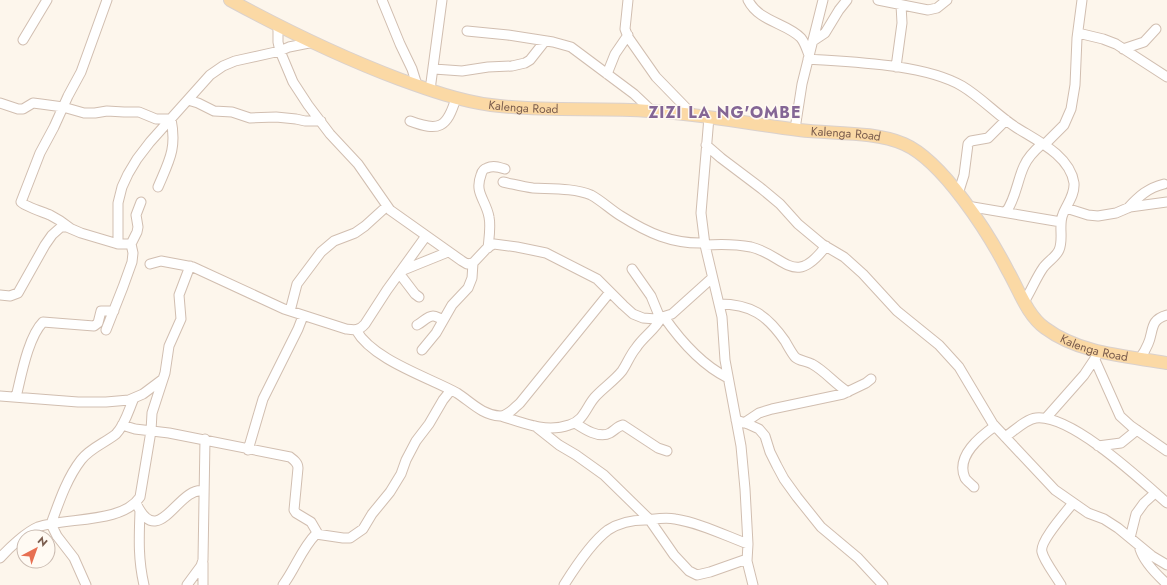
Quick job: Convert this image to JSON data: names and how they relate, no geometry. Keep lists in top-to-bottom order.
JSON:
{
  "streets": {
    "main road": ["Kalenga Road"]
  },
  "districts": ["ZIZI LA NG'OMBE"],
  "north": "top right"
}
